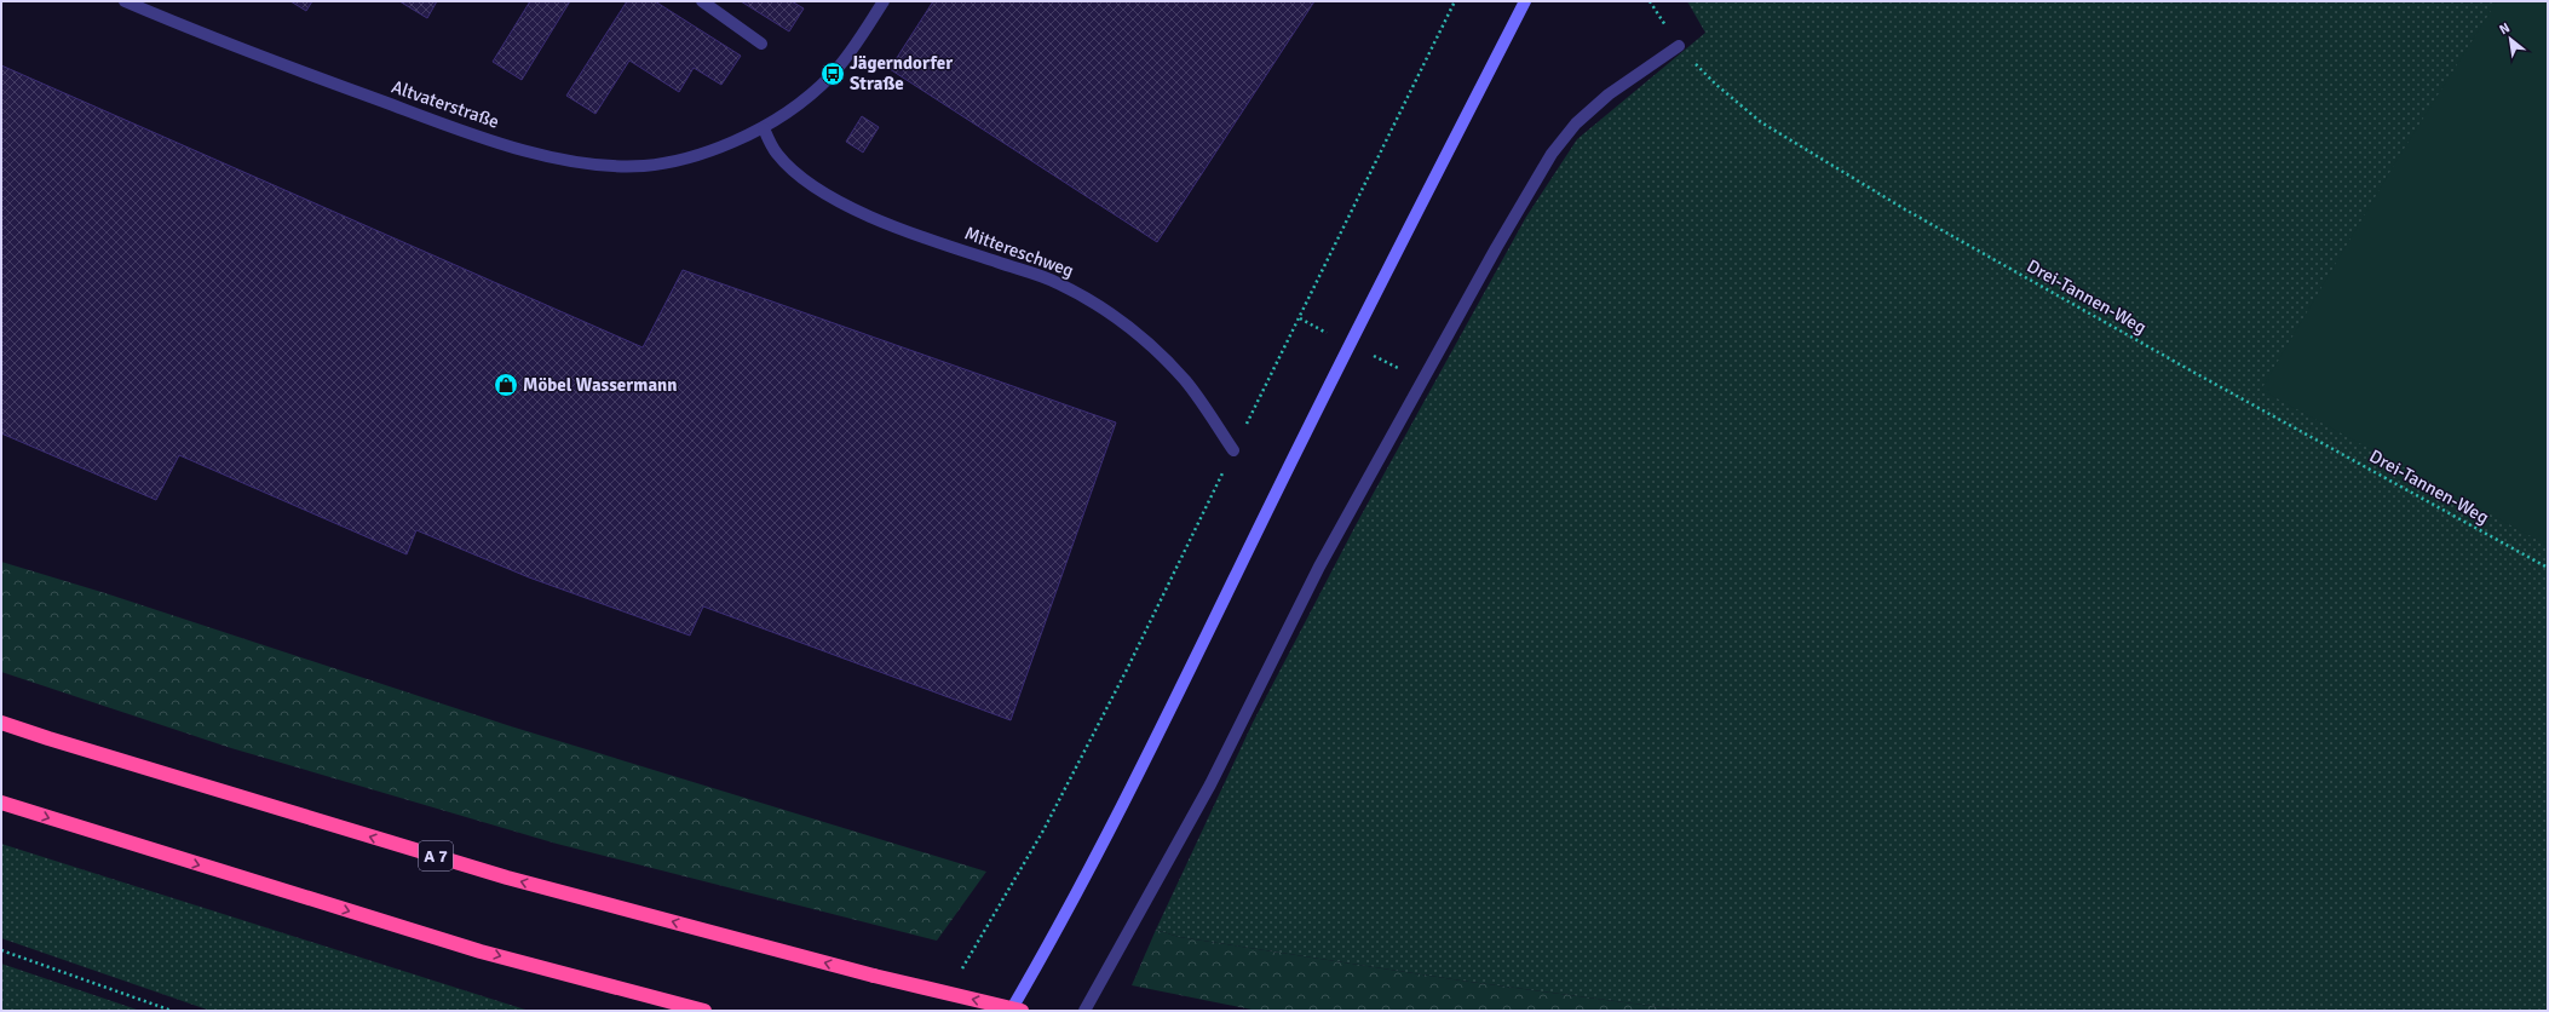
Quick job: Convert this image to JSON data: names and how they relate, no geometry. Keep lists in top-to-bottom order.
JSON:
{
  "streets": {
    "highway": ["A 7"],
    "street": ["Altvaterstraße", "Mittereschweg"],
    "path": ["Drei-Tannen-Weg"]
  },
  "crossings": [
    ["Altvaterstraße", "Mittereschweg"]
  ],
  "places": {
    "bus stop": ["Jägerndorfer Straße"],
    "shop": ["Möbel Wassermann"]
  },
  "north": "top left"
}
